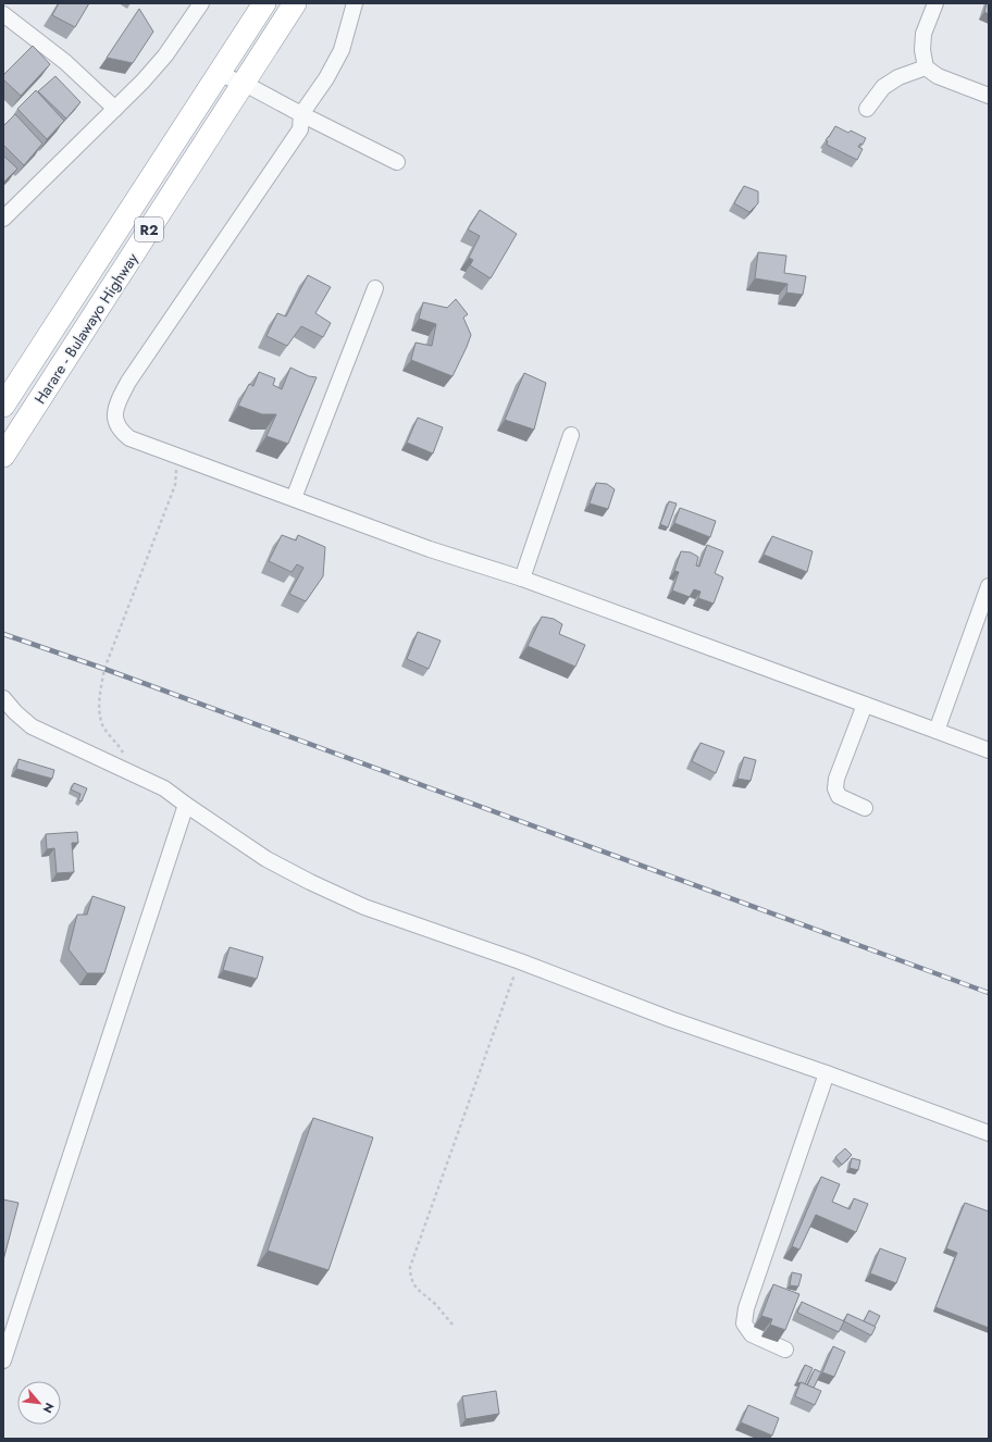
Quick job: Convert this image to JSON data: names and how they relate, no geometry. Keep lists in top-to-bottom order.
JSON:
{
  "streets": {
    "highway": ["R2", "Harare - Bulawayo Highway"]
  },
  "north": "bottom right"
}
